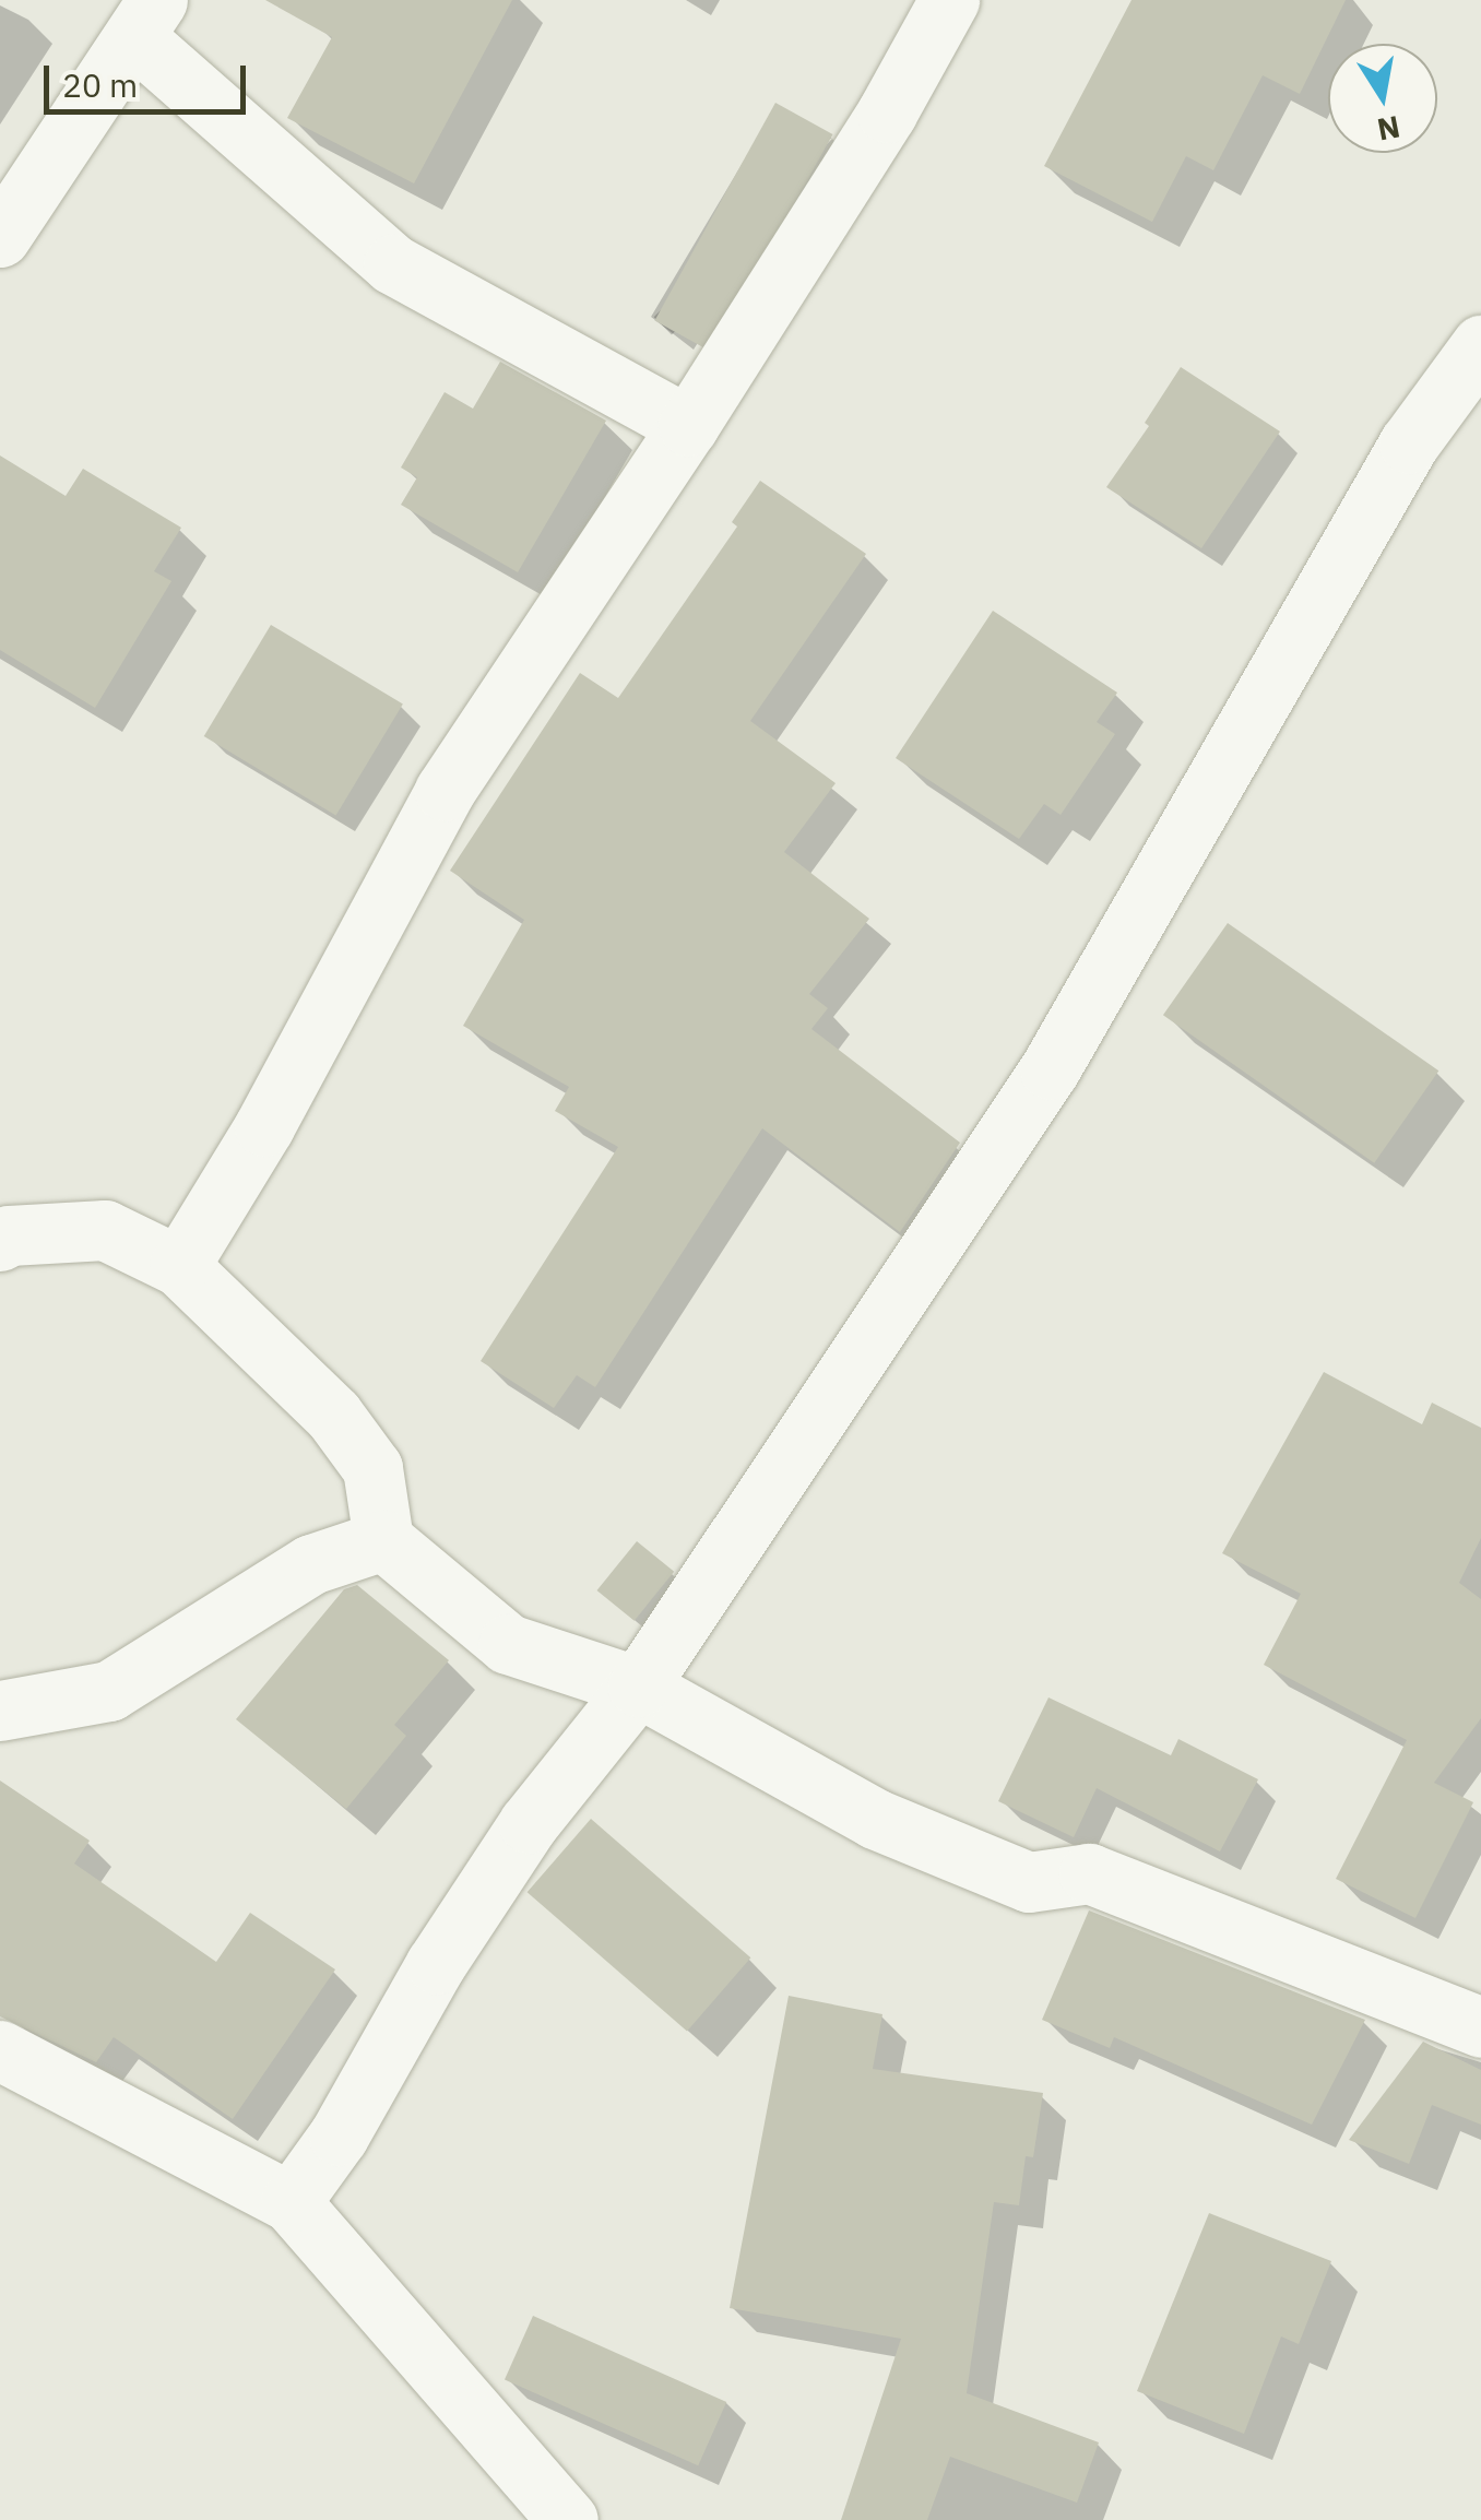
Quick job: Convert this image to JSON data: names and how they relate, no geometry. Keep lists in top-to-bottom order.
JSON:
{
  "scale_bar": "20 m",
  "north": "bottom"
}
